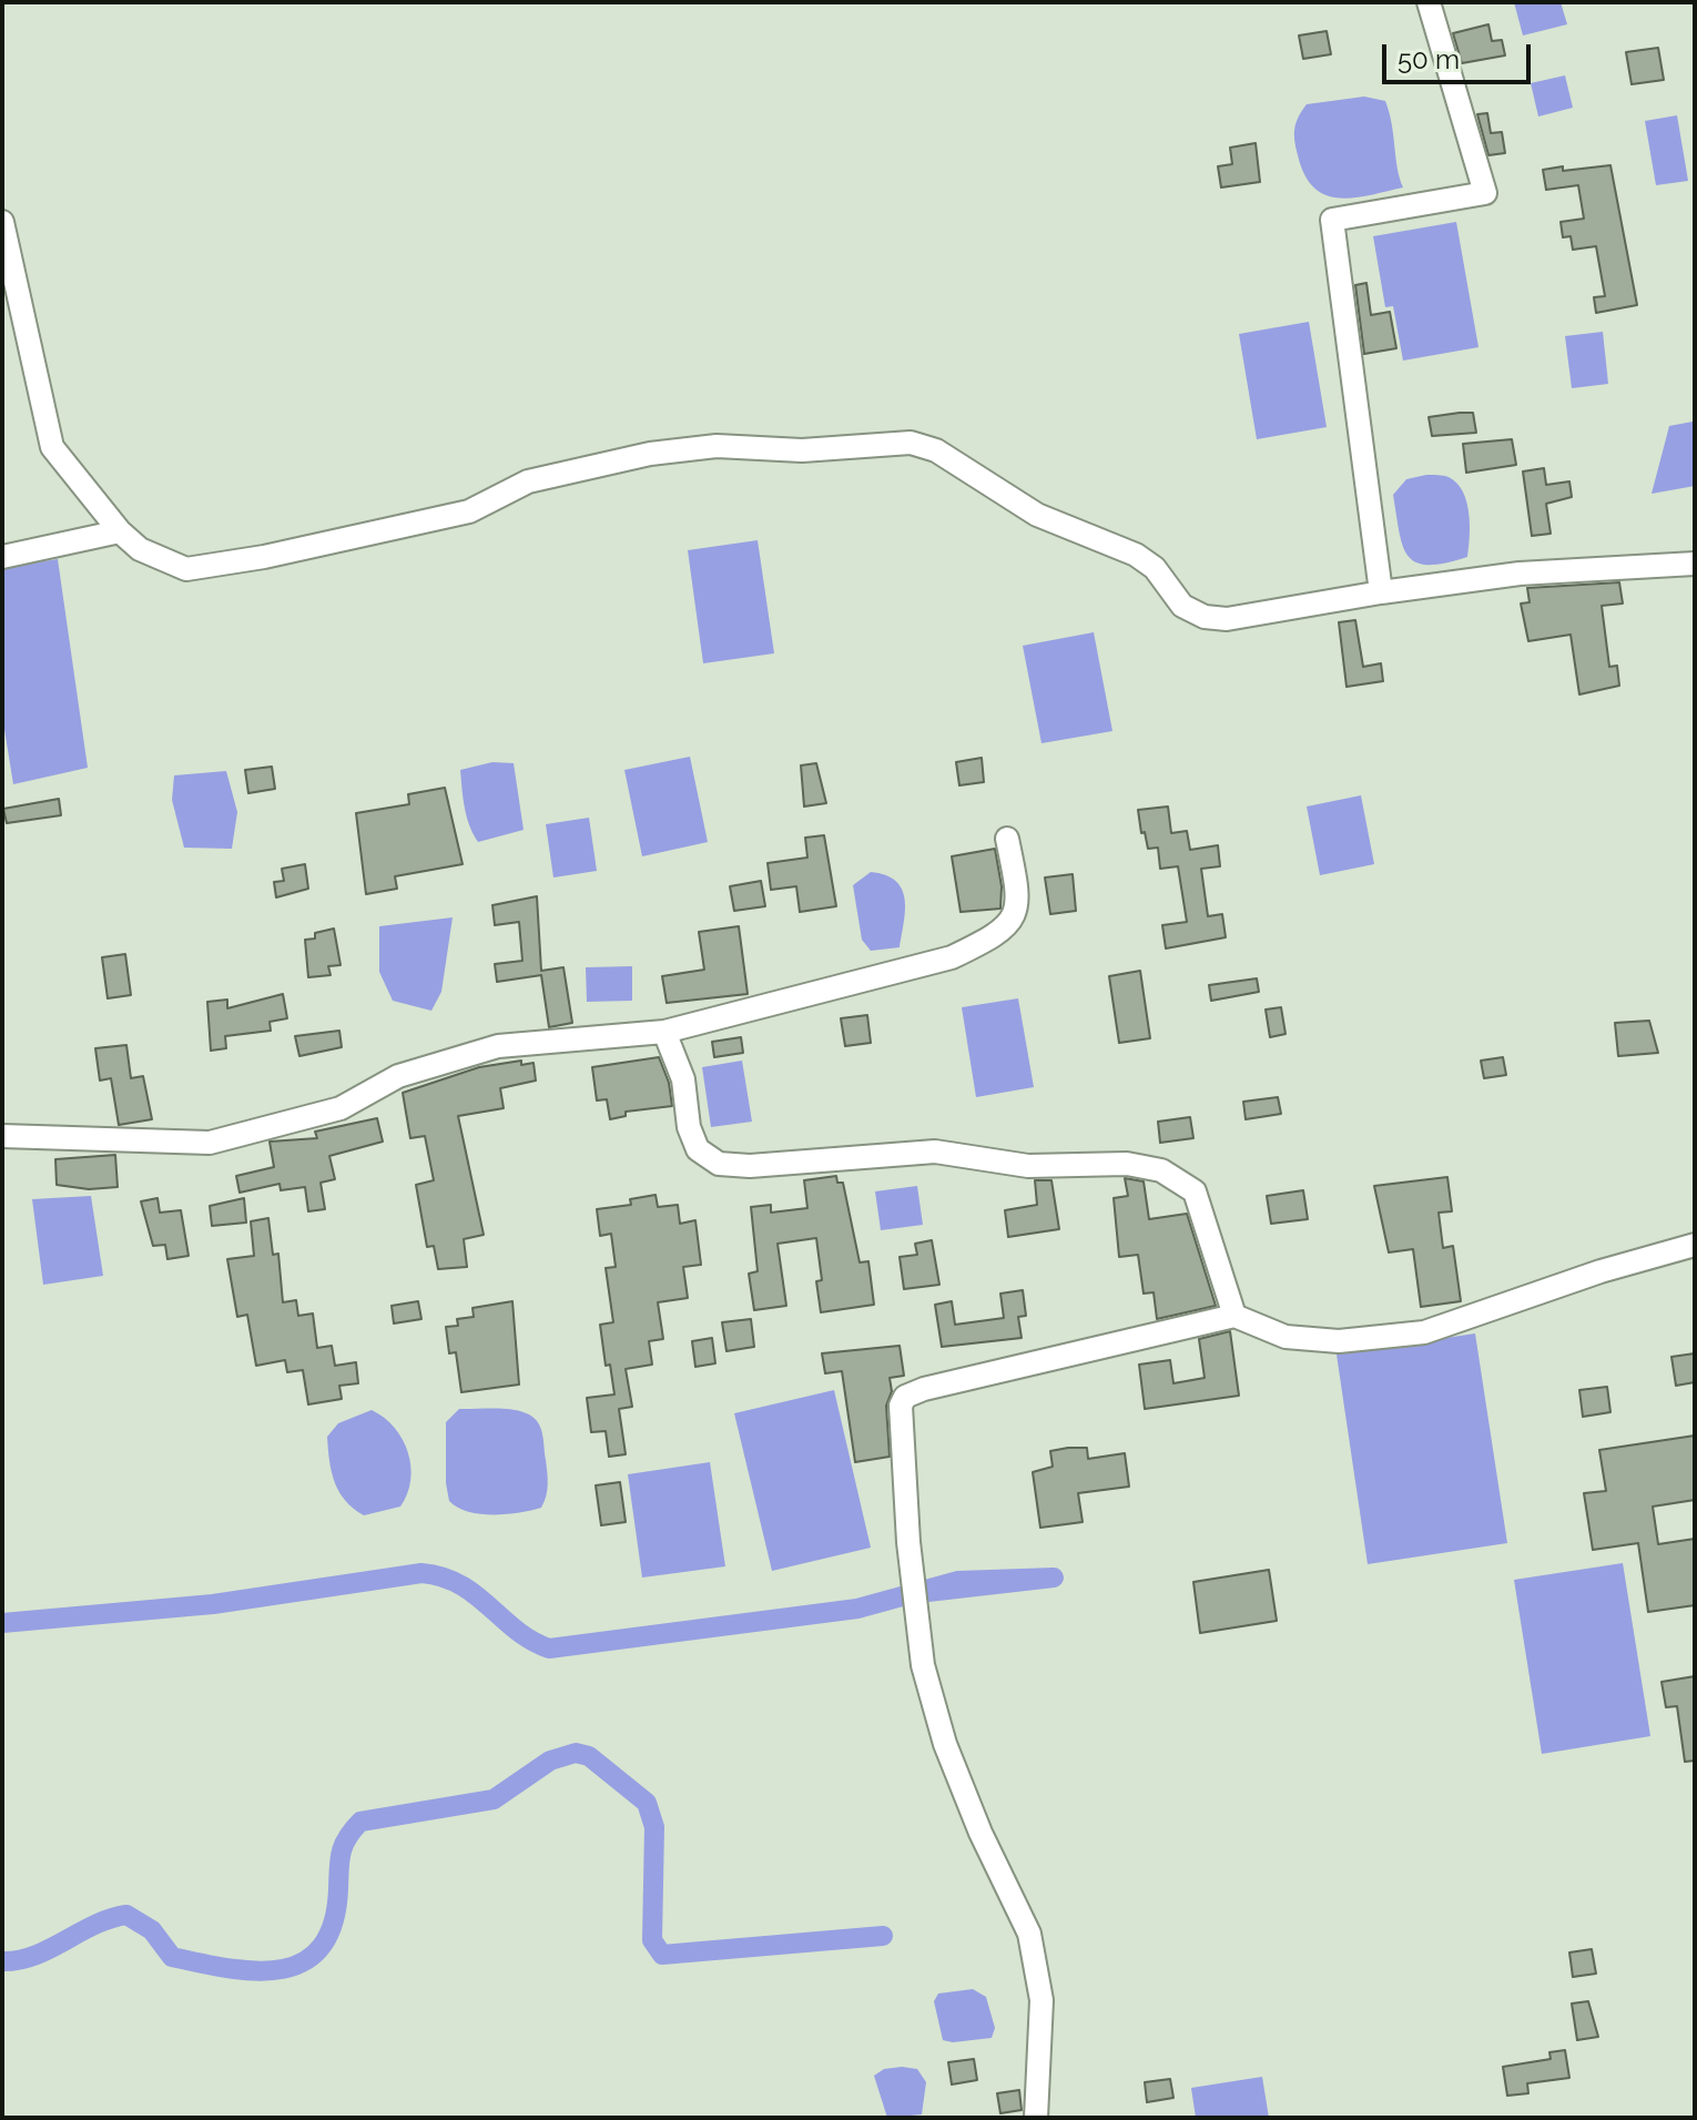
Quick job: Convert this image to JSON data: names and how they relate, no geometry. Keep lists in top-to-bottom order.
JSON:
{
  "scale_bar": "50 m"
}
